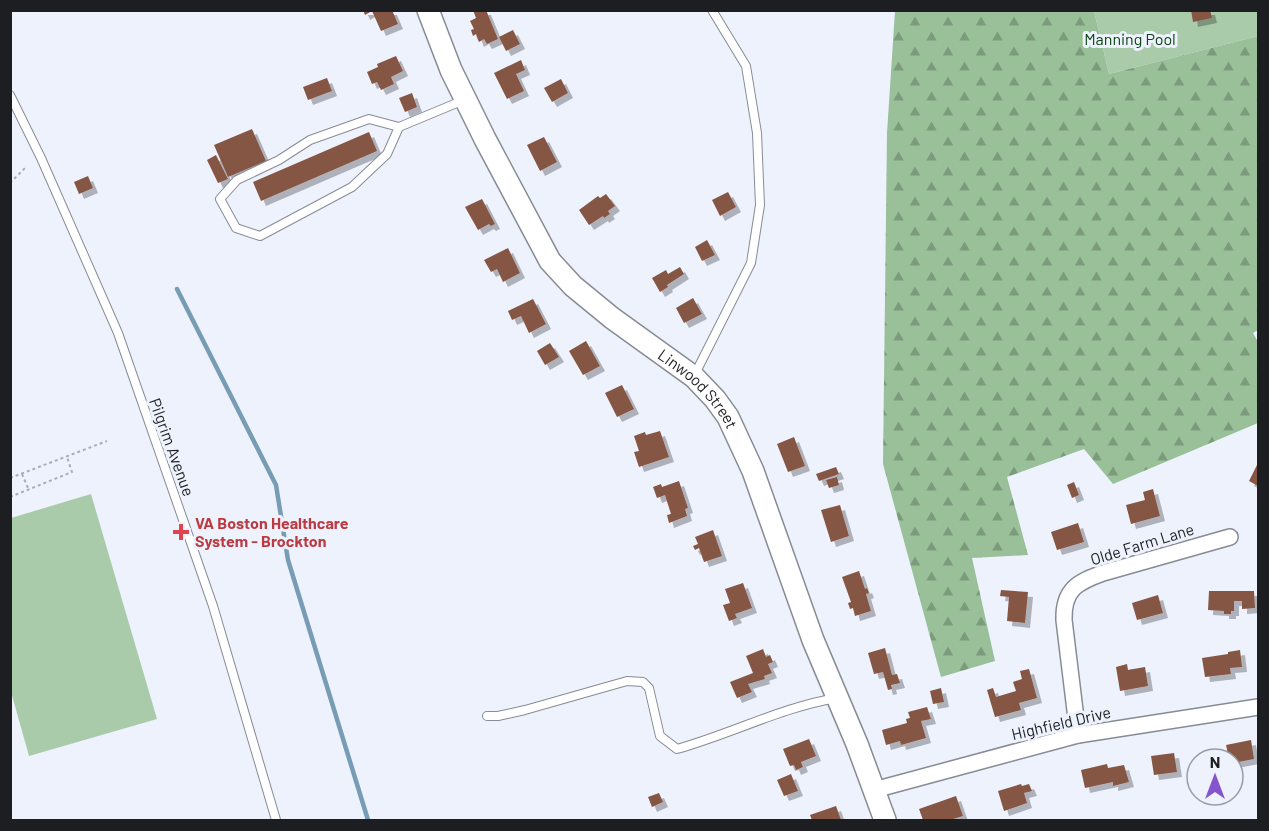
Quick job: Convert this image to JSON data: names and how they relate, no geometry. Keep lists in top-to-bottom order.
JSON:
{
  "streets": {
    "street": ["Linwood Street", "Olde Farm Lane", "Highfield Drive"],
    "lane": ["Pilgrim Avenue"]
  },
  "crossings": [
    ["Linwood Street", "Highfield Drive"],
    ["Olde Farm Lane", "Highfield Drive"]
  ],
  "parks": ["Manning Pool"],
  "places": {
    "health": ["VA Boston Healthcare System - Brockton"]
  },
  "north": "top"
}
